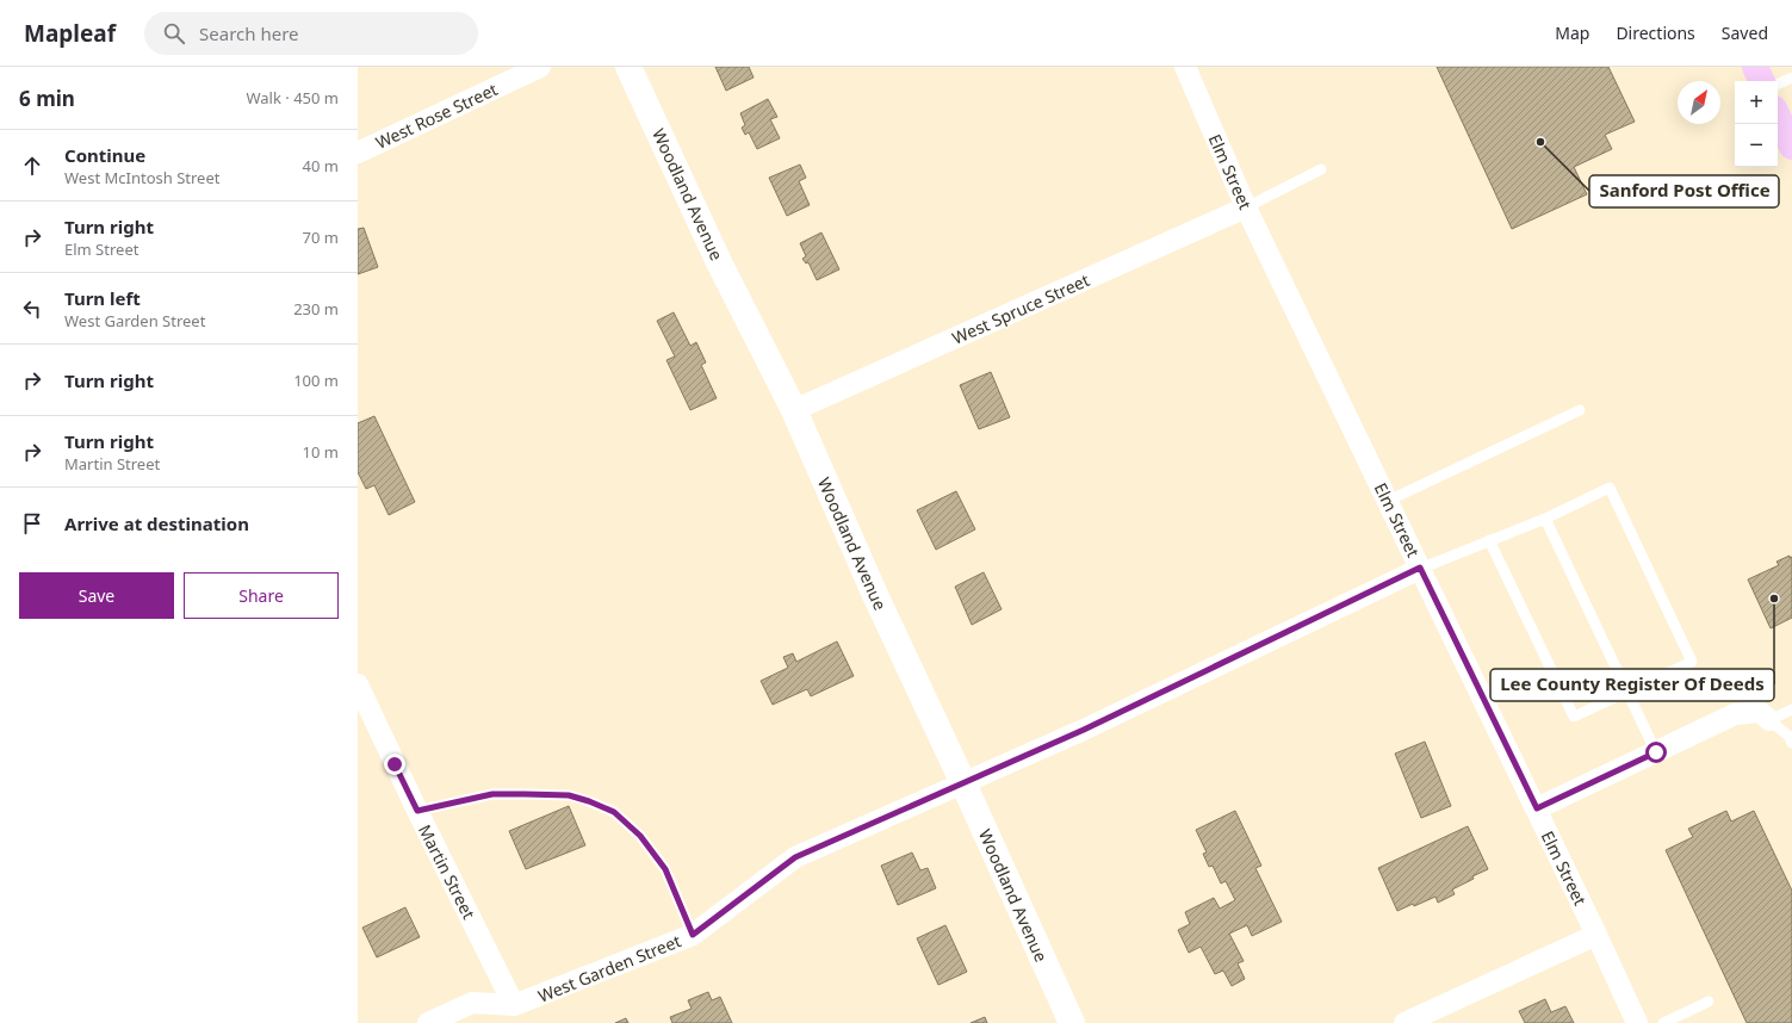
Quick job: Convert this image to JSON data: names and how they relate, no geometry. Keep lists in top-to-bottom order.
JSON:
{
  "streets": {
    "street": [
      "West Rose Street",
      "Elm Street",
      "Woodland Avenue",
      "West Spruce Street",
      "Martin Street",
      "West Garden Street"
    ]
  },
  "crossings": [
    ["Elm Street", "West Spruce Street"],
    ["Elm Street", "West Garden Street"],
    ["Woodland Avenue", "West Spruce Street"],
    ["Woodland Avenue", "West Garden Street"],
    ["Martin Street", "West Garden Street"]
  ],
  "places": ["Sanford Post Office", "Lee County Register Of Deeds"],
  "north": "top right",
  "page": {
    "header": "Mapleaf",
    "search": "Search here",
    "nav": ["Map", "Directions", "Saved"],
    "heading": ["6 min", "Walk · 450 m"],
    "map_buttons": ["+", "−"],
    "list": [
      ["Continue", "West McIntosh Street", "40 m"],
      ["Turn right", "Elm Street", "70 m"],
      ["Turn left", "West Garden Street", "230 m"],
      ["Turn right", "100 m"],
      ["Turn right", "Martin Street", "10 m"],
      "Arrive at destination"
    ],
    "buttons": ["Save", "Share"]
  }
}
